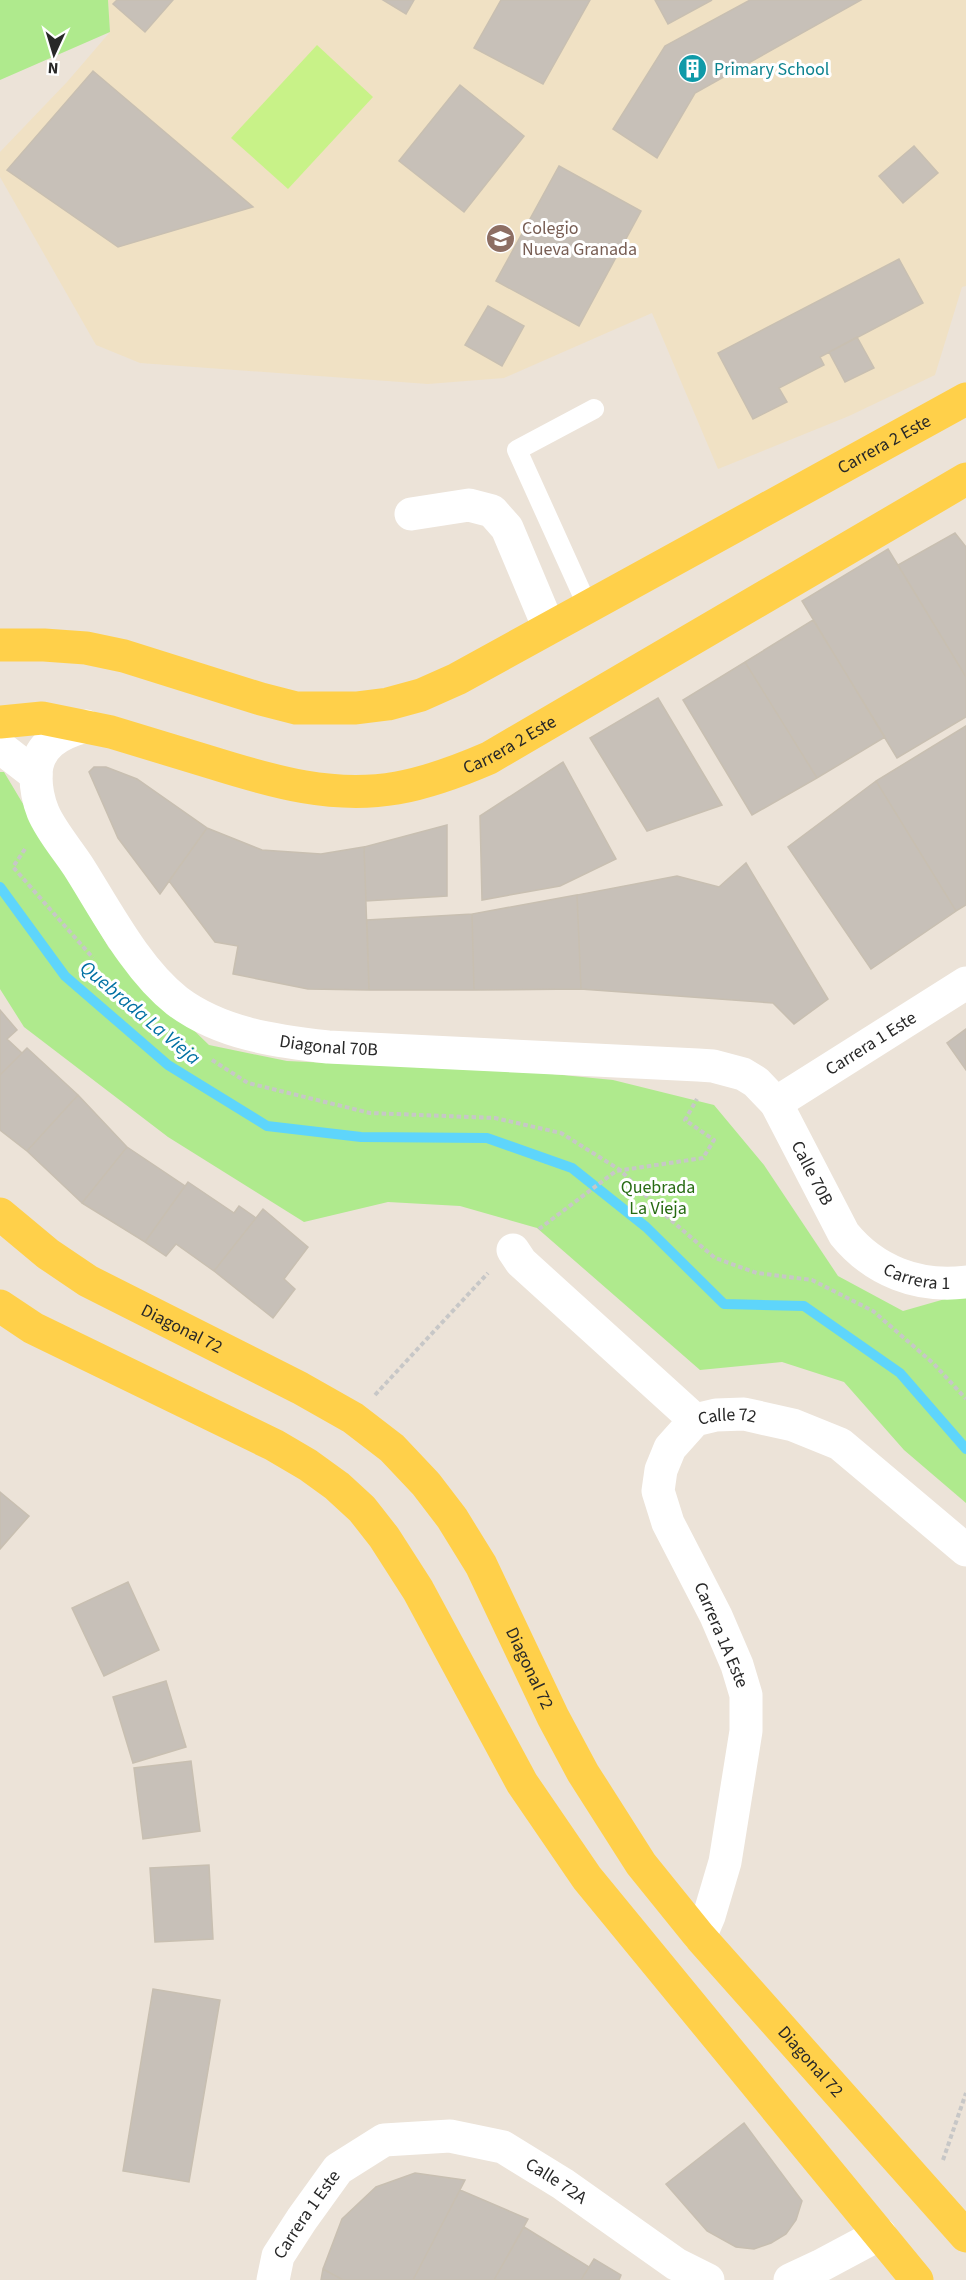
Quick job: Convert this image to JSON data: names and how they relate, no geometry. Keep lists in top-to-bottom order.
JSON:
{
  "streets": {
    "main road": ["Carrera 2 Este", "Diagonal 72"],
    "street": [
      "Carrera 1 Este",
      "Diagonal 70B",
      "Calle 70B",
      "Carrera 1",
      "Calle 72",
      "Carrera 1A Este",
      "Calle 72A"
    ]
  },
  "crossings": [
    ["Carrera 1 Este", "Diagonal 70B"],
    ["Carrera 1 Este", "Calle 70B"],
    ["Carrera 1 Este", "Calle 72A"],
    ["Diagonal 70B", "Calle 70B"],
    ["Calle 70B", "Carrera 1"],
    ["Diagonal 72", "Carrera 1A Este"],
    ["Calle 72", "Carrera 1A Este"]
  ],
  "water": ["Quebrada La Vieja"],
  "parks": ["Quebrada La Vieja"],
  "places": {
    "building": ["Primary School"],
    "school or university": ["Colegio Nueva Granada"]
  },
  "north": "bottom"
}
